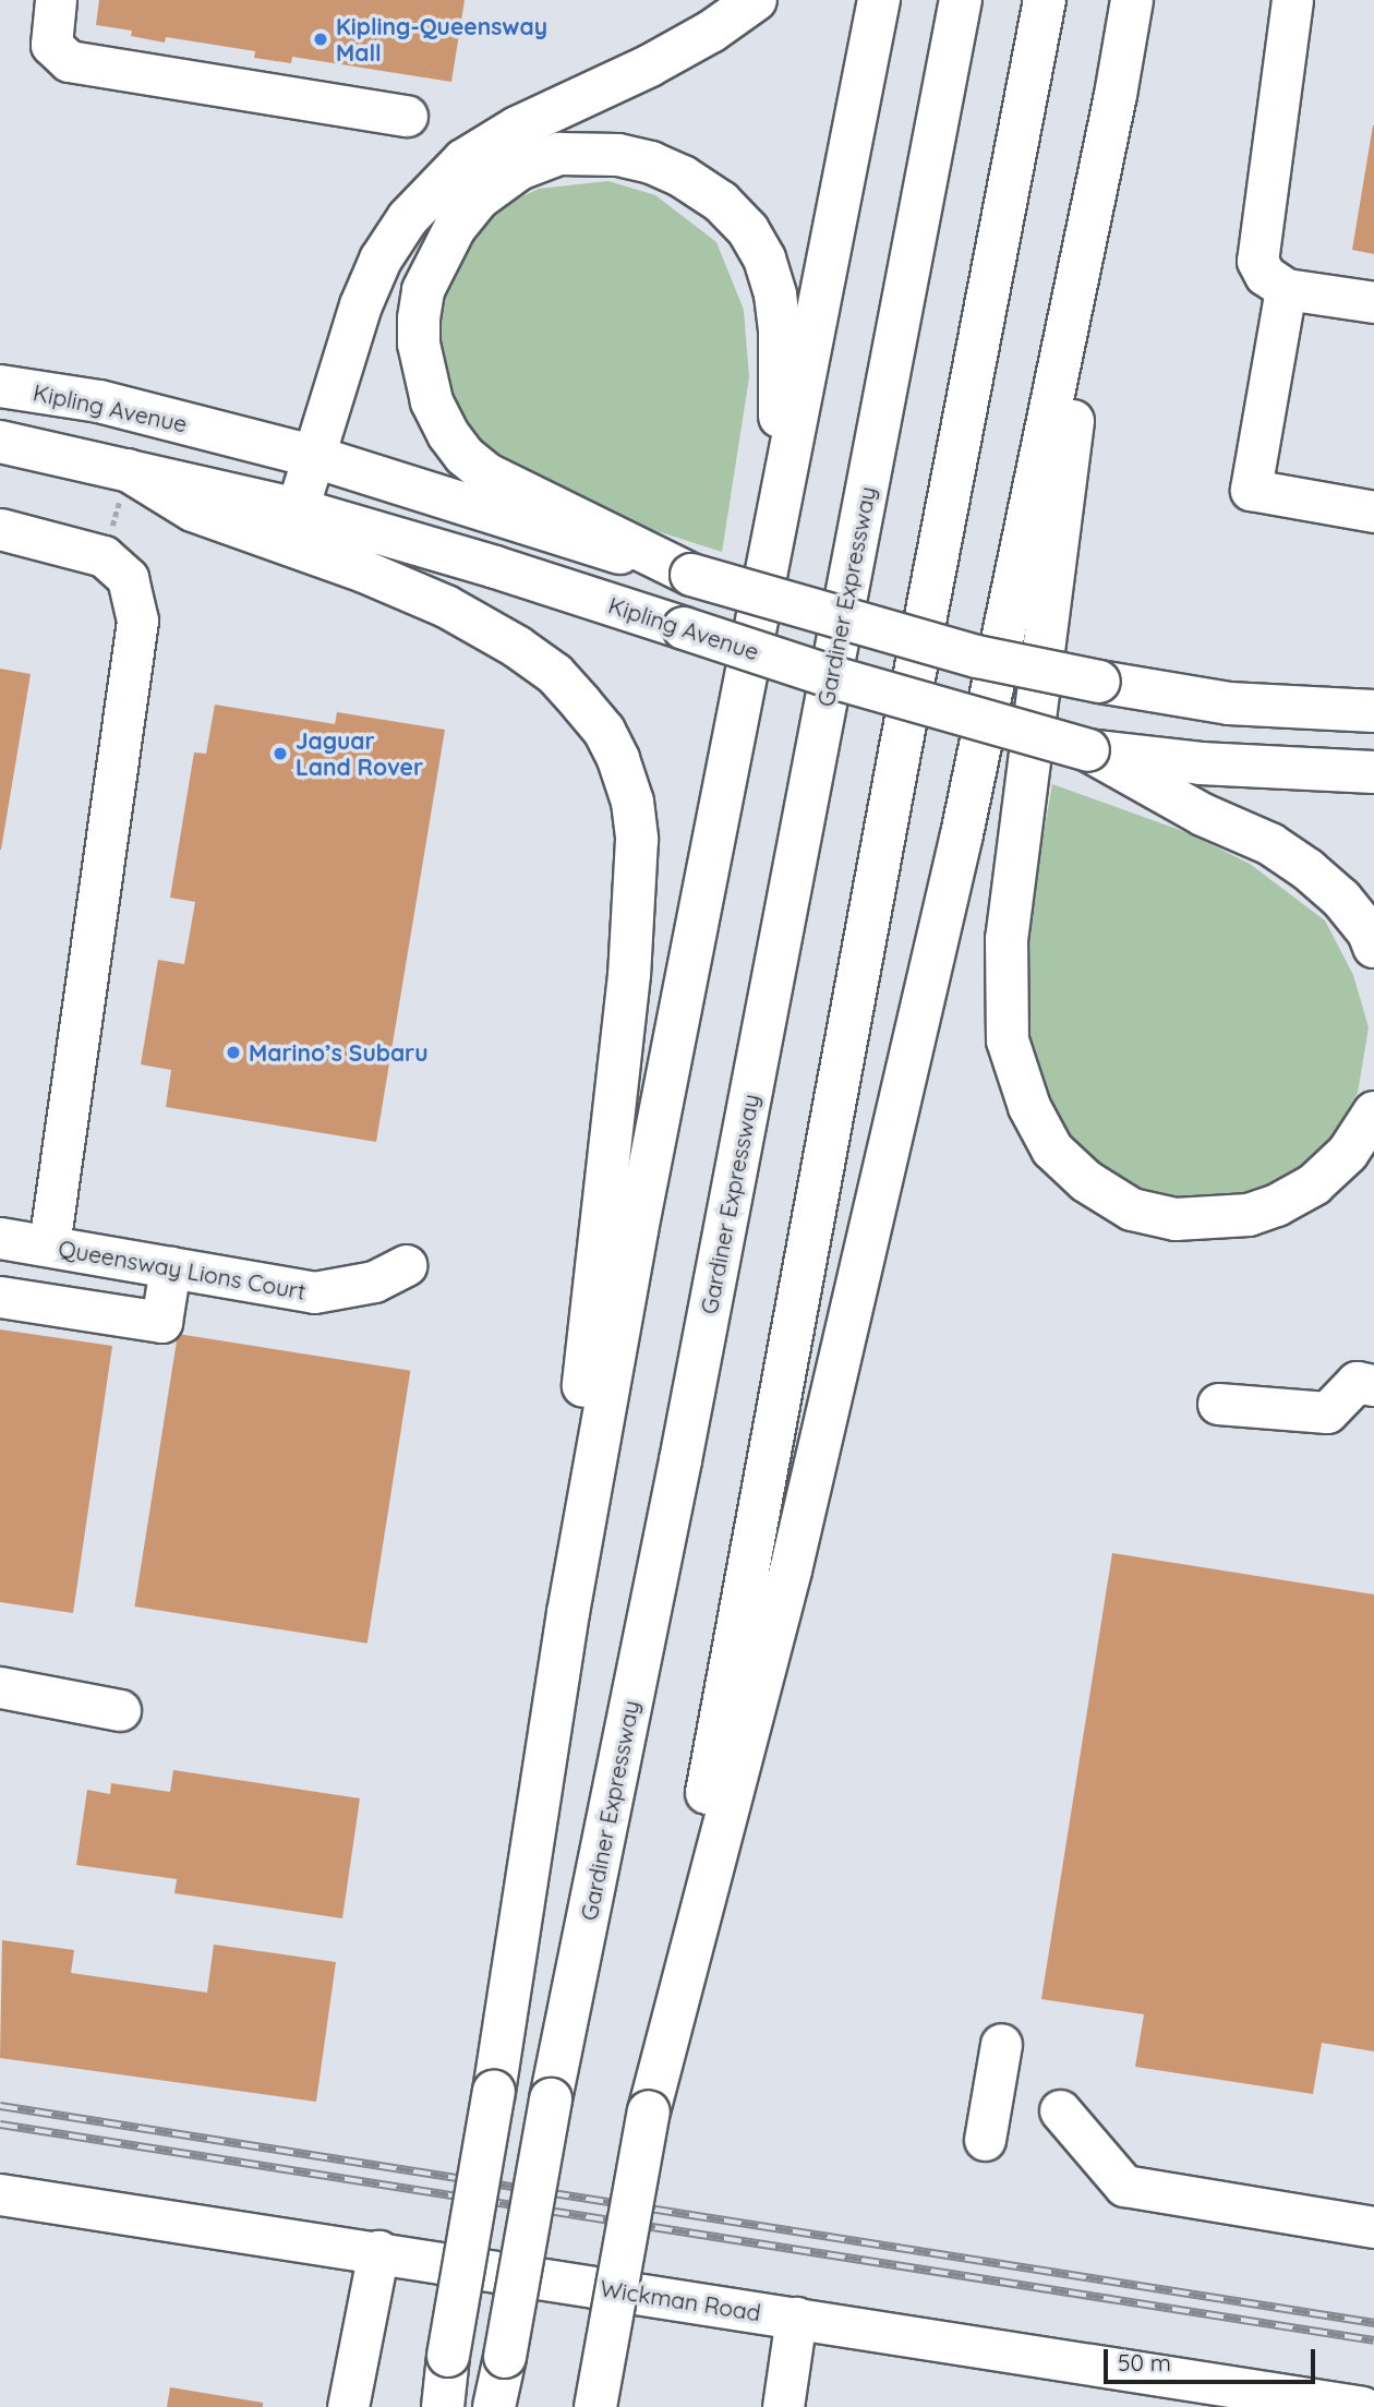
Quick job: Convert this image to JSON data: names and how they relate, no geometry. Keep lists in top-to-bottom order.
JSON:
{
  "streets": {
    "main road": ["Kipling Avenue", "Gardiner Expressway"],
    "street": ["Queensway Lions Court", "Wickman Road"]
  },
  "places": ["Kipling-Queensway Mall", "Jaguar Land Rover", "Marino’s Subaru"],
  "scale_bar": "50 m"
}
